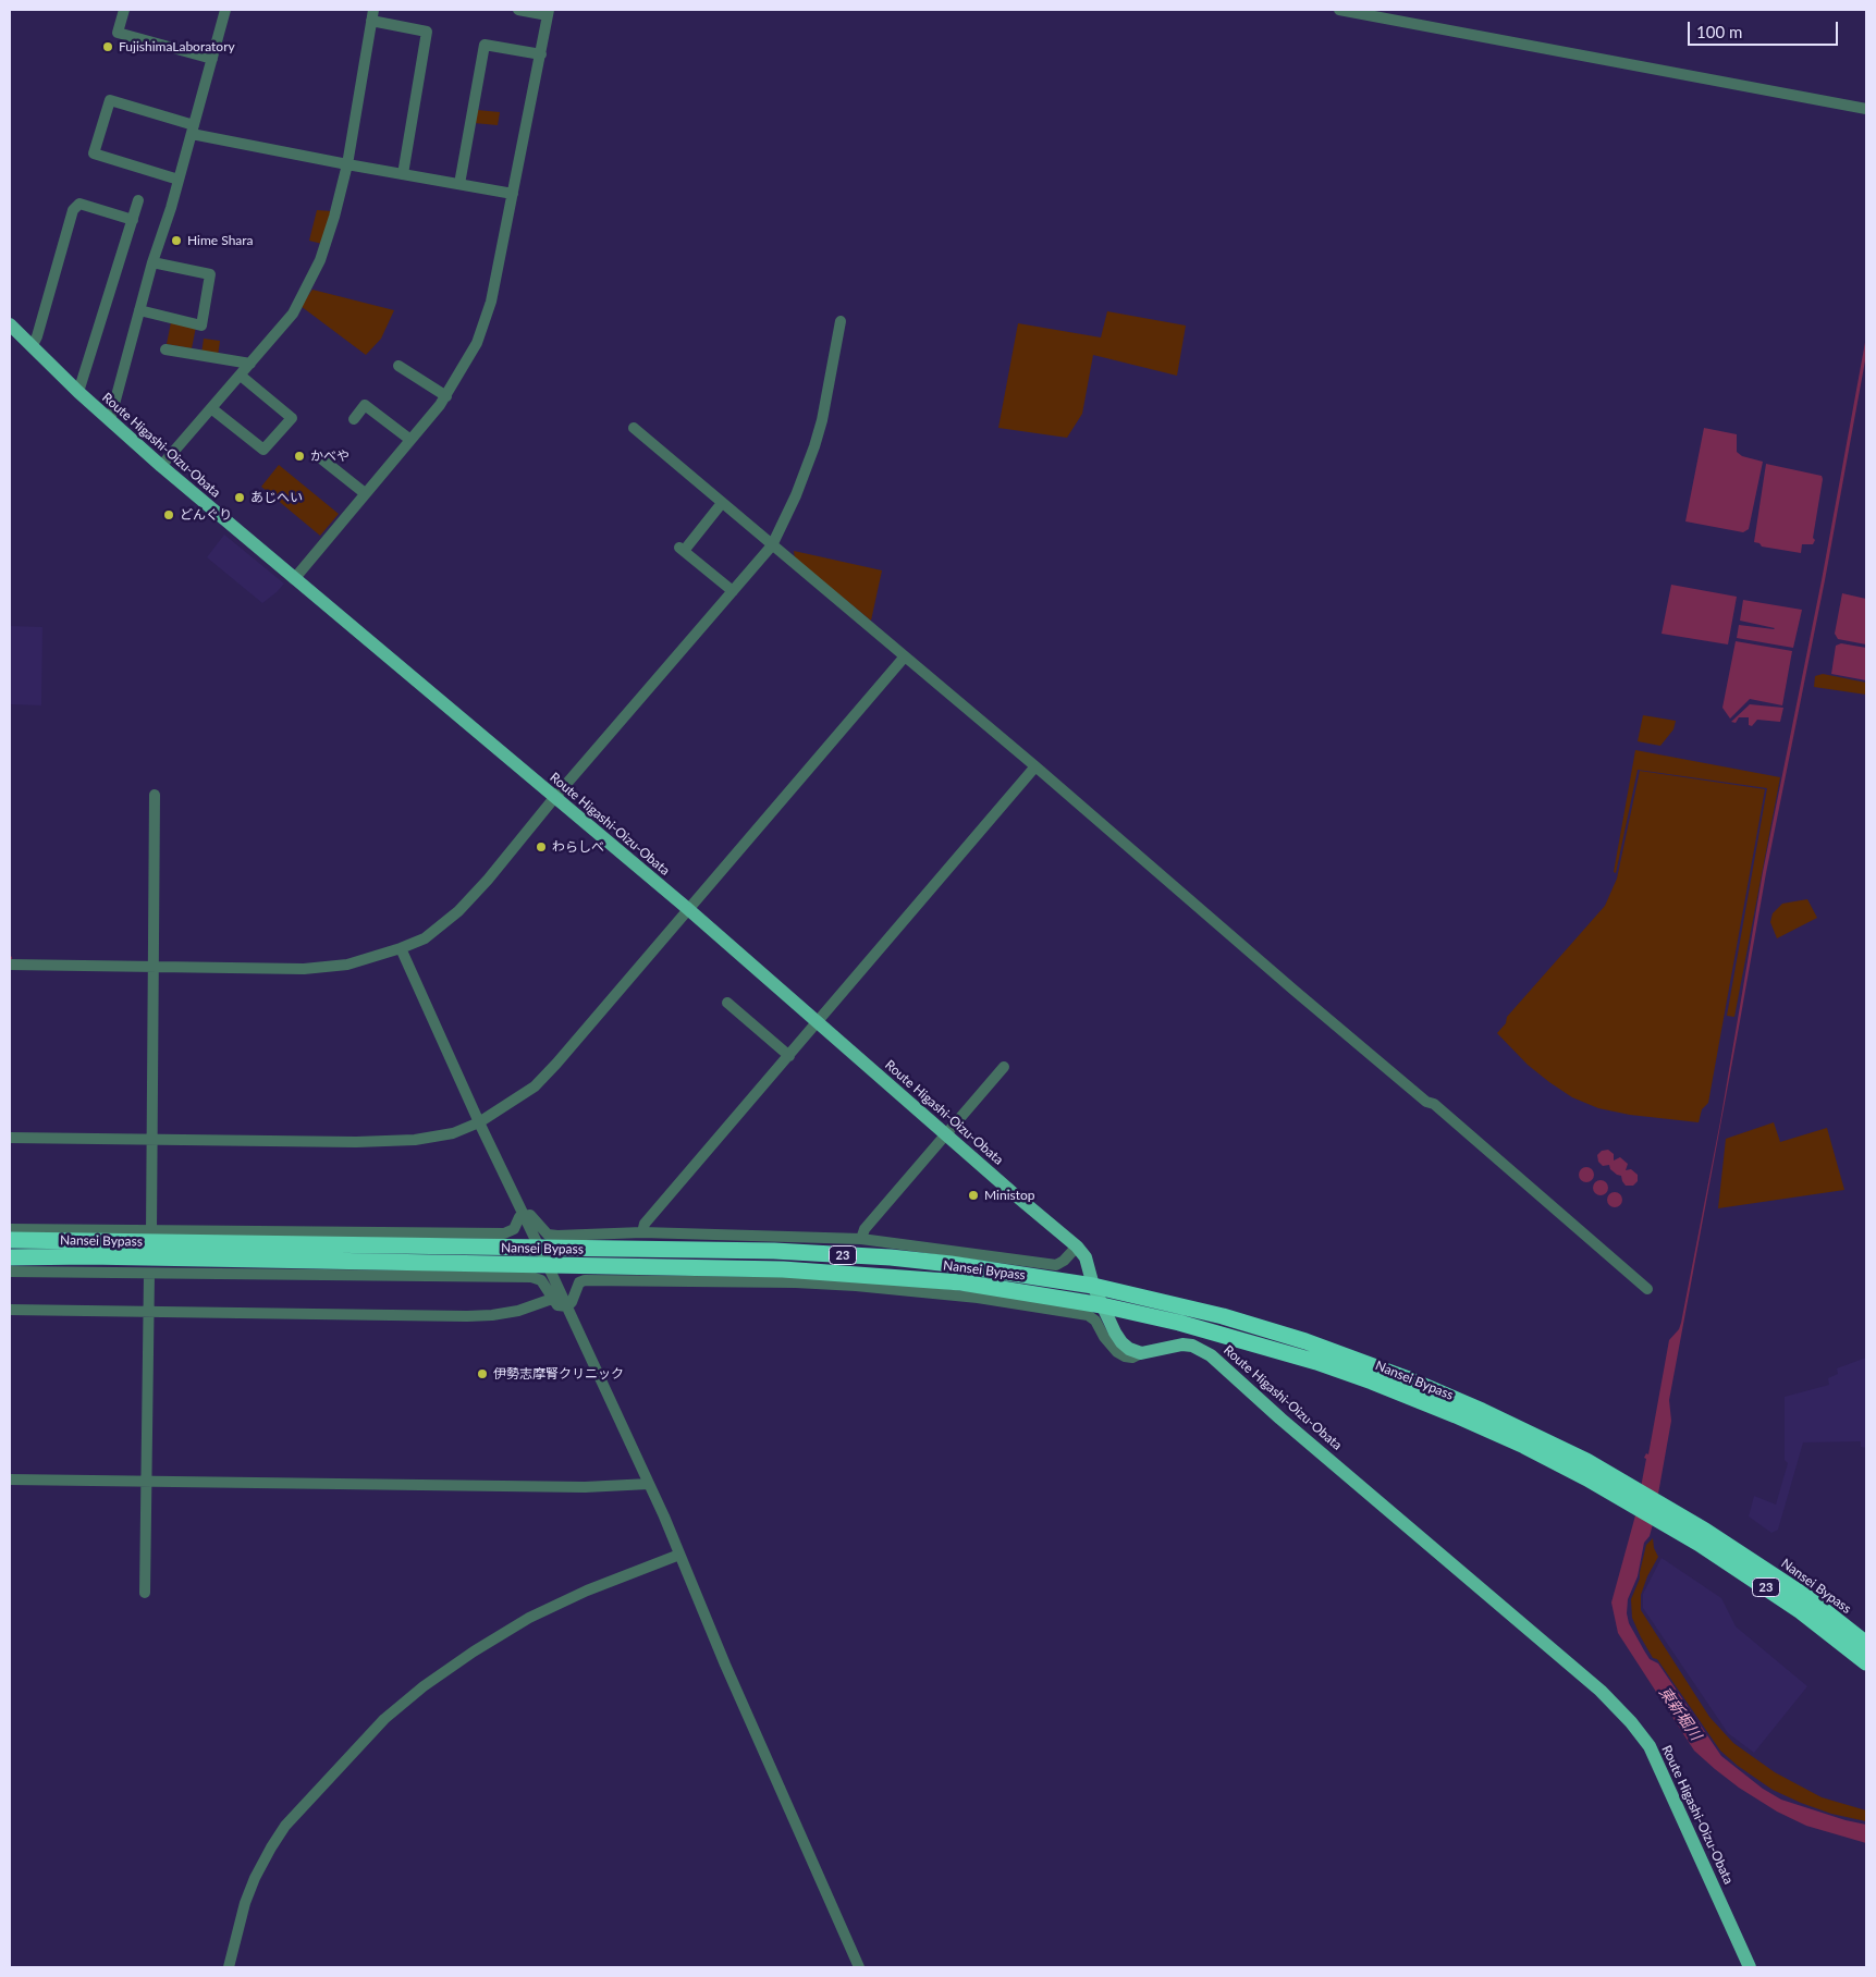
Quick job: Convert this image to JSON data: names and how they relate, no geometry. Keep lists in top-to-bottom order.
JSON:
{
  "streets": {
    "highway": ["Nansei Bypass", "23"],
    "main road": ["Route Higashi-Oizu-Obata"]
  },
  "crossings": [
    ["Route Higashi-Oizu-Obata", "Nansei Bypass"]
  ],
  "water": ["東新堀川"],
  "places": [
    "FujishimaLaboratory",
    "Hime Shara",
    "かべや",
    "あじへい",
    "どんぐり",
    "わらしべ",
    "Ministop",
    "伊勢志摩腎クリニック"
  ],
  "scale_bar": "100 m"
}
